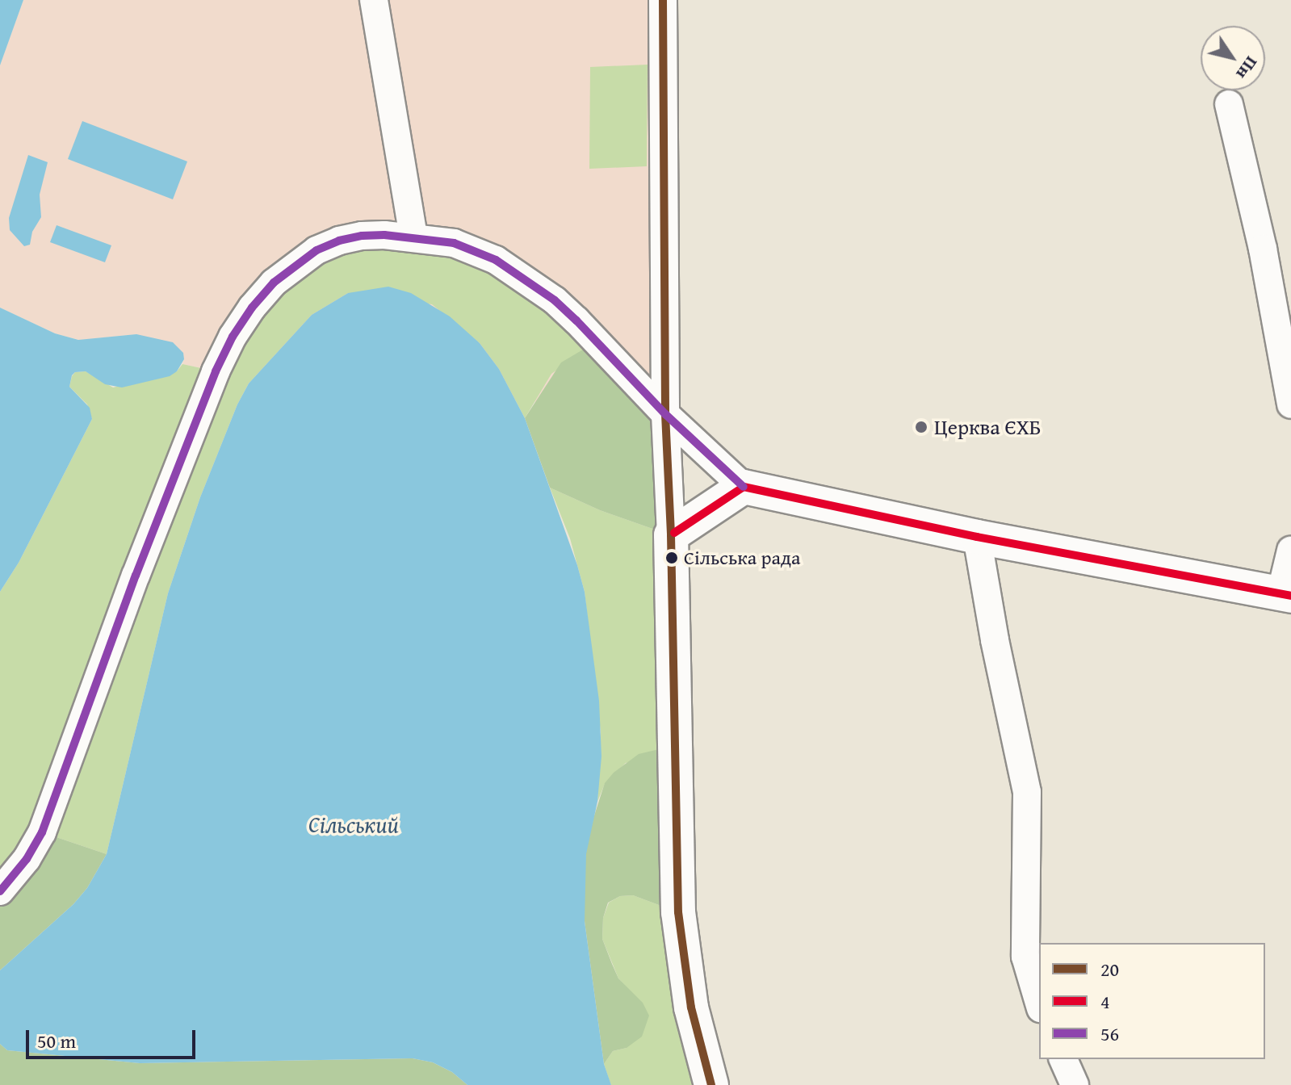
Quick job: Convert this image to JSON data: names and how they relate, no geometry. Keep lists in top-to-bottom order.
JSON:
{
  "water": ["Сільський"],
  "places": ["Церква ЄХБ", "Сільська рада"],
  "lines": ["transit line 20", "transit line 56", "transit line 4"],
  "legend": ["20", "4", "56"],
  "scale_bar": "50 m",
  "north": "bottom right"
}
